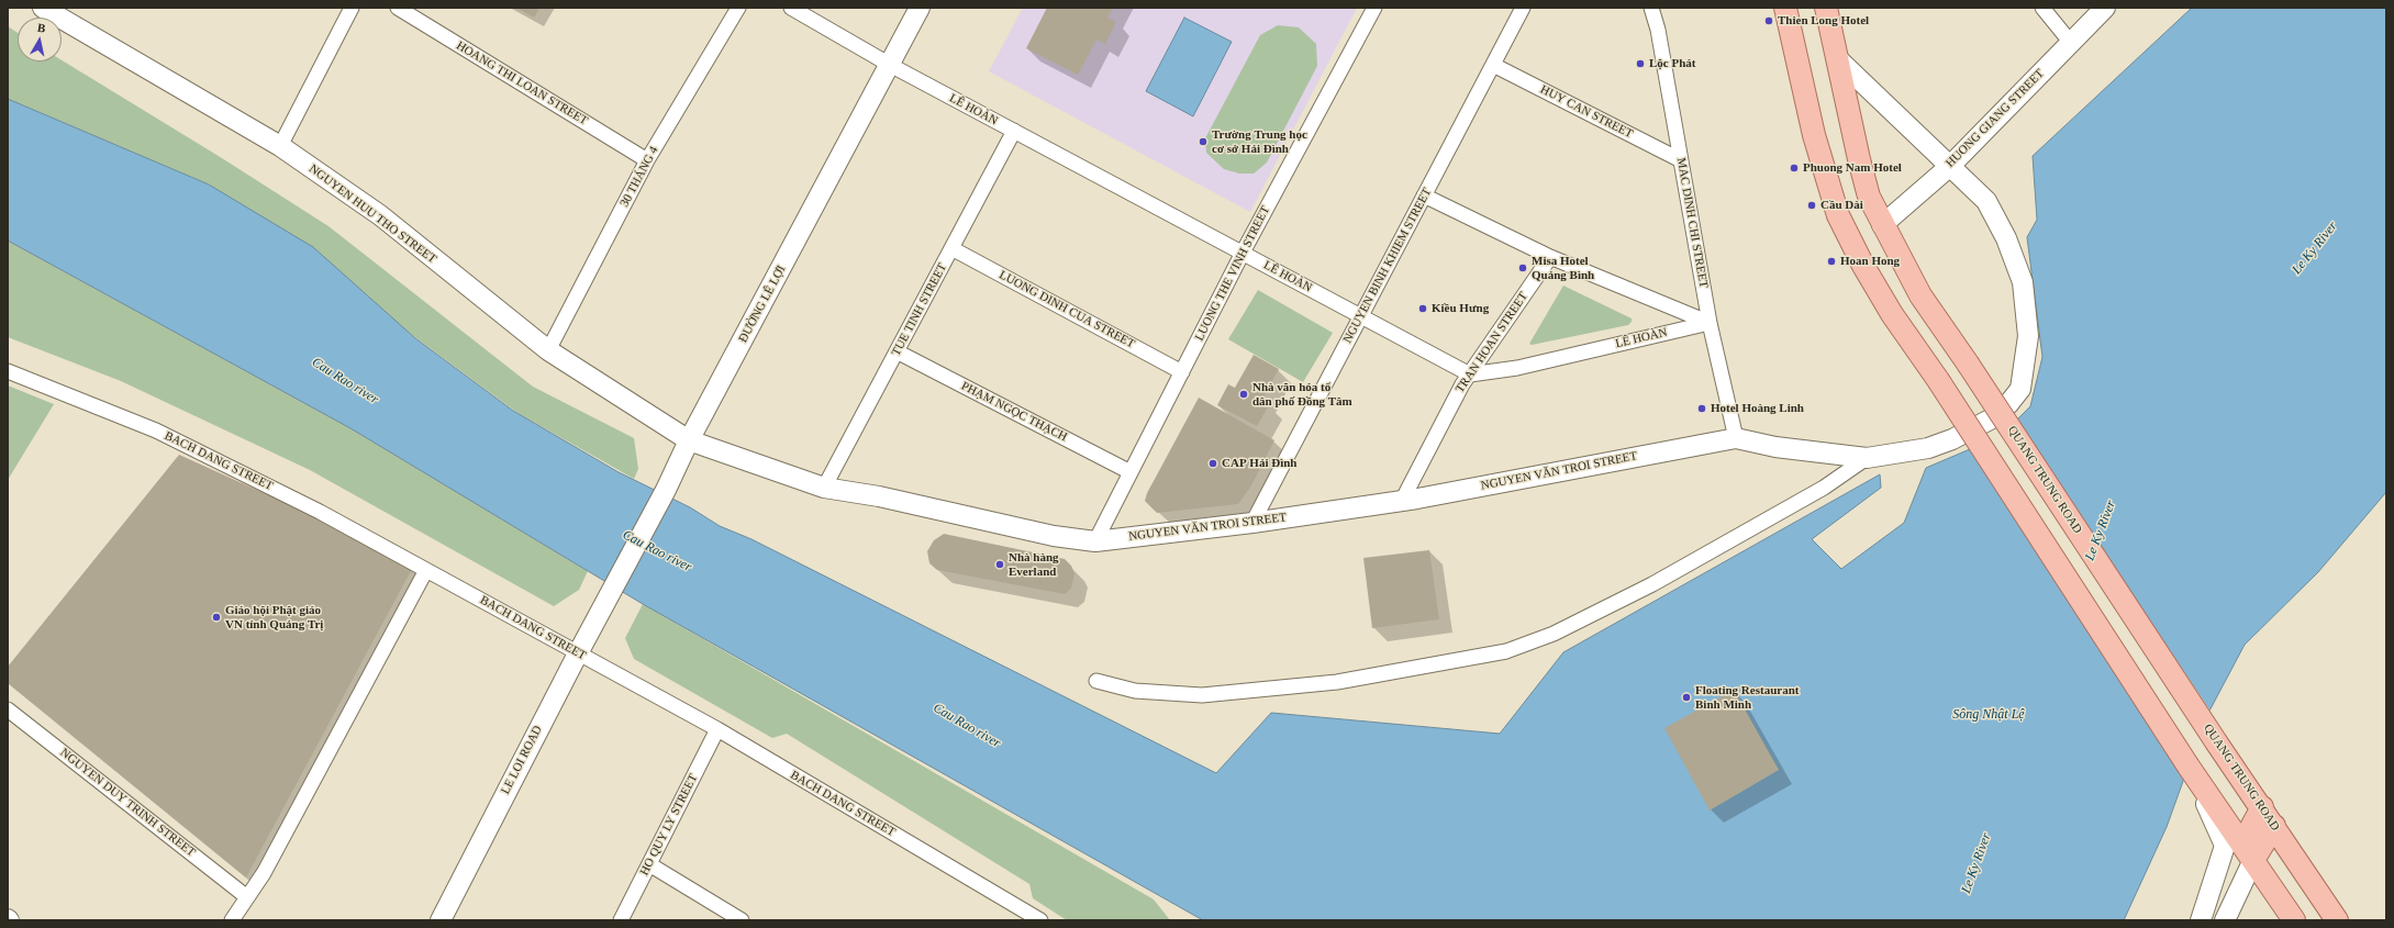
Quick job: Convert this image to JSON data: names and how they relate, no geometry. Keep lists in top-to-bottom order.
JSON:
{
  "streets": {
    "main road": ["QUANG TRUNG ROAD"],
    "street": [
      "HOANG THI LOAN STREET",
      "LÊ HOÀN",
      "HUY CAN STREET",
      "HUONG GIANG STREET",
      "30 THÁNG 4",
      "NGUYEN HUU THO STREET",
      "MAC DINH CHI STREET",
      "NGUYEN BINH KHIEM STREET",
      "LUONG THE VINH STREET",
      "ĐƯỜNG LÊ LỢI",
      "TUE TINH STREET",
      "LUONG DINH CUA STREET",
      "TRAN HOAN STREET",
      "PHẠM NGỌC THẠCH",
      "BACH DANG STREET",
      "NGUYEN VĂN TROI STREET",
      "LE LOI ROAD",
      "NGUYEN DUY TRINH STREET",
      "HO QUY LY STREET"
    ]
  },
  "crossings": [
    ["HOANG THI LOAN STREET", "30 THÁNG 4"],
    ["LÊ HOÀN", "MAC DINH CHI STREET"],
    ["LÊ HOÀN", "NGUYEN BINH KHIEM STREET"],
    ["LÊ HOÀN", "LUONG THE VINH STREET"],
    ["LÊ HOÀN", "ĐƯỜNG LÊ LỢI"],
    ["LÊ HOÀN", "TUE TINH STREET"],
    ["LÊ HOÀN", "TRAN HOAN STREET"],
    ["HUY CAN STREET", "MAC DINH CHI STREET"],
    ["HUY CAN STREET", "NGUYEN BINH KHIEM STREET"],
    ["HUONG GIANG STREET", "NGUYEN VĂN TROI STREET"],
    ["HUONG GIANG STREET", "QUANG TRUNG ROAD"],
    ["30 THÁNG 4", "NGUYEN HUU THO STREET"],
    ["NGUYEN HUU THO STREET", "ĐƯỜNG LÊ LỢI"],
    ["NGUYEN HUU THO STREET", "NGUYEN VĂN TROI STREET"],
    ["MAC DINH CHI STREET", "NGUYEN VĂN TROI STREET"],
    ["NGUYEN BINH KHIEM STREET", "NGUYEN VĂN TROI STREET"],
    ["LUONG THE VINH STREET", "LUONG DINH CUA STREET"],
    ["LUONG THE VINH STREET", "PHẠM NGỌC THẠCH"],
    ["LUONG THE VINH STREET", "NGUYEN VĂN TROI STREET"],
    ["ĐƯỜNG LÊ LỢI", "NGUYEN VĂN TROI STREET"],
    ["ĐƯỜNG LÊ LỢI", "LE LOI ROAD"],
    ["TUE TINH STREET", "LUONG DINH CUA STREET"],
    ["TUE TINH STREET", "PHẠM NGỌC THẠCH"],
    ["TUE TINH STREET", "NGUYEN VĂN TROI STREET"],
    ["TRAN HOAN STREET", "NGUYEN VĂN TROI STREET"],
    ["BACH DANG STREET", "LE LOI ROAD"],
    ["BACH DANG STREET", "HO QUY LY STREET"],
    ["NGUYEN VĂN TROI STREET", "QUANG TRUNG ROAD"]
  ],
  "water": ["Le Ky River", "Cau Rao river", "Sông Nhật Lệ"],
  "places": [
    "Thien Long Hotel",
    "Lộc Phát",
    "Trường Trung học cơ sở Hải Đình",
    "Phuong Nam Hotel",
    "Cầu Dài",
    "Hoan Hong",
    "Misa Hotel Quảng Bình",
    "Kiều Hưng",
    "Nhà văn hóa tổ dân phố Đồng Tâm",
    "Hotel Hoàng Linh",
    "CAP Hải Đình",
    "Nhà hàng Everland",
    "Giáo hội Phật giáo VN tỉnh Quảng Trị",
    "Floating Restaurant Binh Minh"
  ],
  "north": "top"
}
